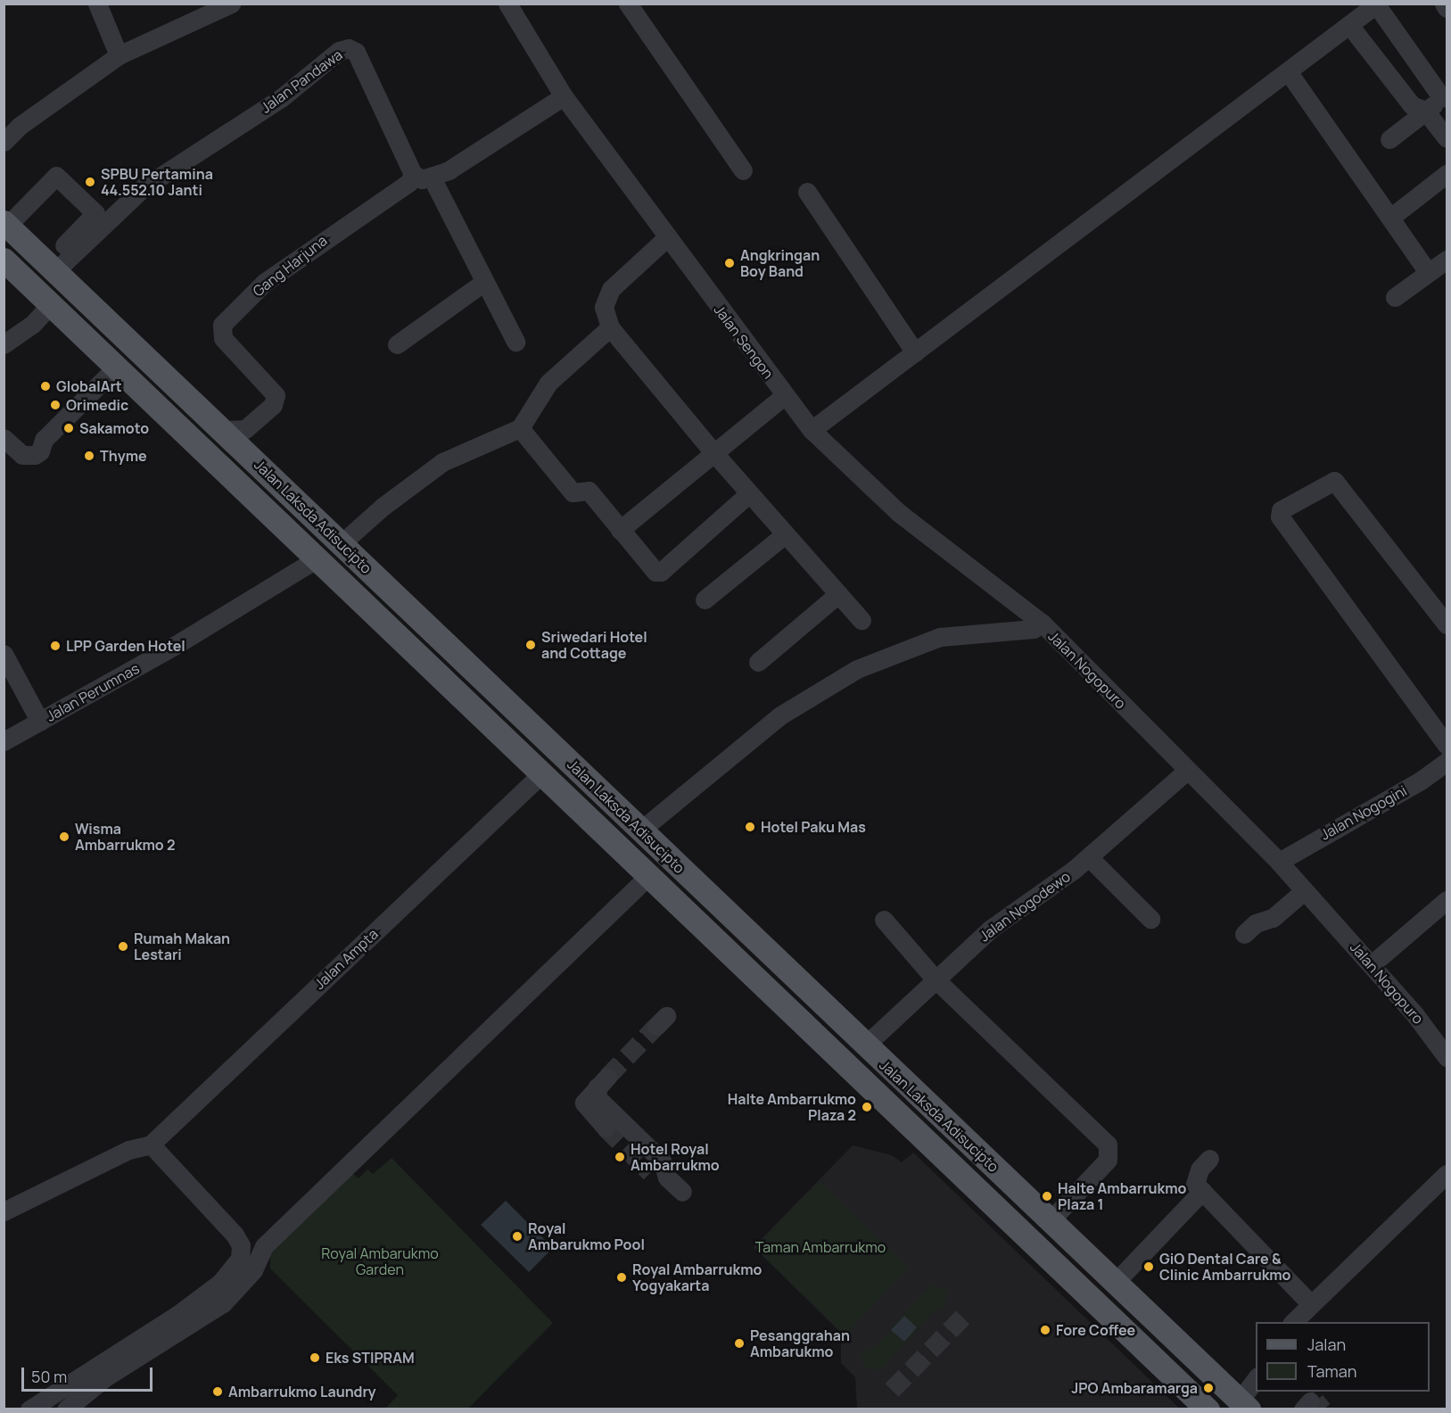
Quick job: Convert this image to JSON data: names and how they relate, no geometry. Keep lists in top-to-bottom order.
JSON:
{
  "streets": {
    "main road": ["Jalan Laksda Adisucipto"],
    "street": [
      "Jalan Pandawa",
      "Gang Harjuna",
      "Jalan Sengon",
      "Jalan Nogopuro",
      "Jalan Perumnas",
      "Jalan Nogogini",
      "Jalan Nogodewo",
      "Jalan Ampta"
    ]
  },
  "crossings": [
    ["Jalan Pandawa", "Gang Harjuna"],
    ["Jalan Pandawa", "Jalan Laksda Adisucipto"],
    ["Gang Harjuna", "Jalan Laksda Adisucipto"],
    ["Jalan Sengon", "Jalan Nogopuro"],
    ["Jalan Laksda Adisucipto", "Jalan Nogopuro"],
    ["Jalan Laksda Adisucipto", "Jalan Perumnas"],
    ["Jalan Laksda Adisucipto", "Jalan Nogodewo"],
    ["Jalan Laksda Adisucipto", "Jalan Ampta"],
    ["Jalan Nogopuro", "Jalan Nogogini"],
    ["Jalan Nogopuro", "Jalan Nogodewo"]
  ],
  "parks": ["Taman Ambarrukmo", "Royal Ambarukmo Garden"],
  "places": [
    "SPBU Pertamina 44.552.10 Janti",
    "Angkringan Boy Band",
    "GlobalArt",
    "Orimedic",
    "Sakamoto",
    "Thyme",
    "Sriwedari Hotel and Cottage",
    "LPP Garden Hotel",
    "Hotel Paku Mas",
    "Wisma Ambarrukmo 2",
    "Rumah Makan Lestari",
    "Halte Ambarrukmo Plaza 2",
    "Hotel Royal Ambarrukmo",
    "Halte Ambarrukmo Plaza 1",
    "Royal Ambarukmo Pool",
    "GiO Dental Care & Clinic Ambarrukmo",
    "Royal Ambarrukmo Yogyakarta",
    "Fore Coffee",
    "Pesanggrahan Ambarukmo",
    "Eks STIPRAM",
    "JPO Ambaramarga",
    "Ambarrukmo Laundry"
  ],
  "legend": ["Jalan", "Taman"],
  "scale_bar": "50 m"
}
